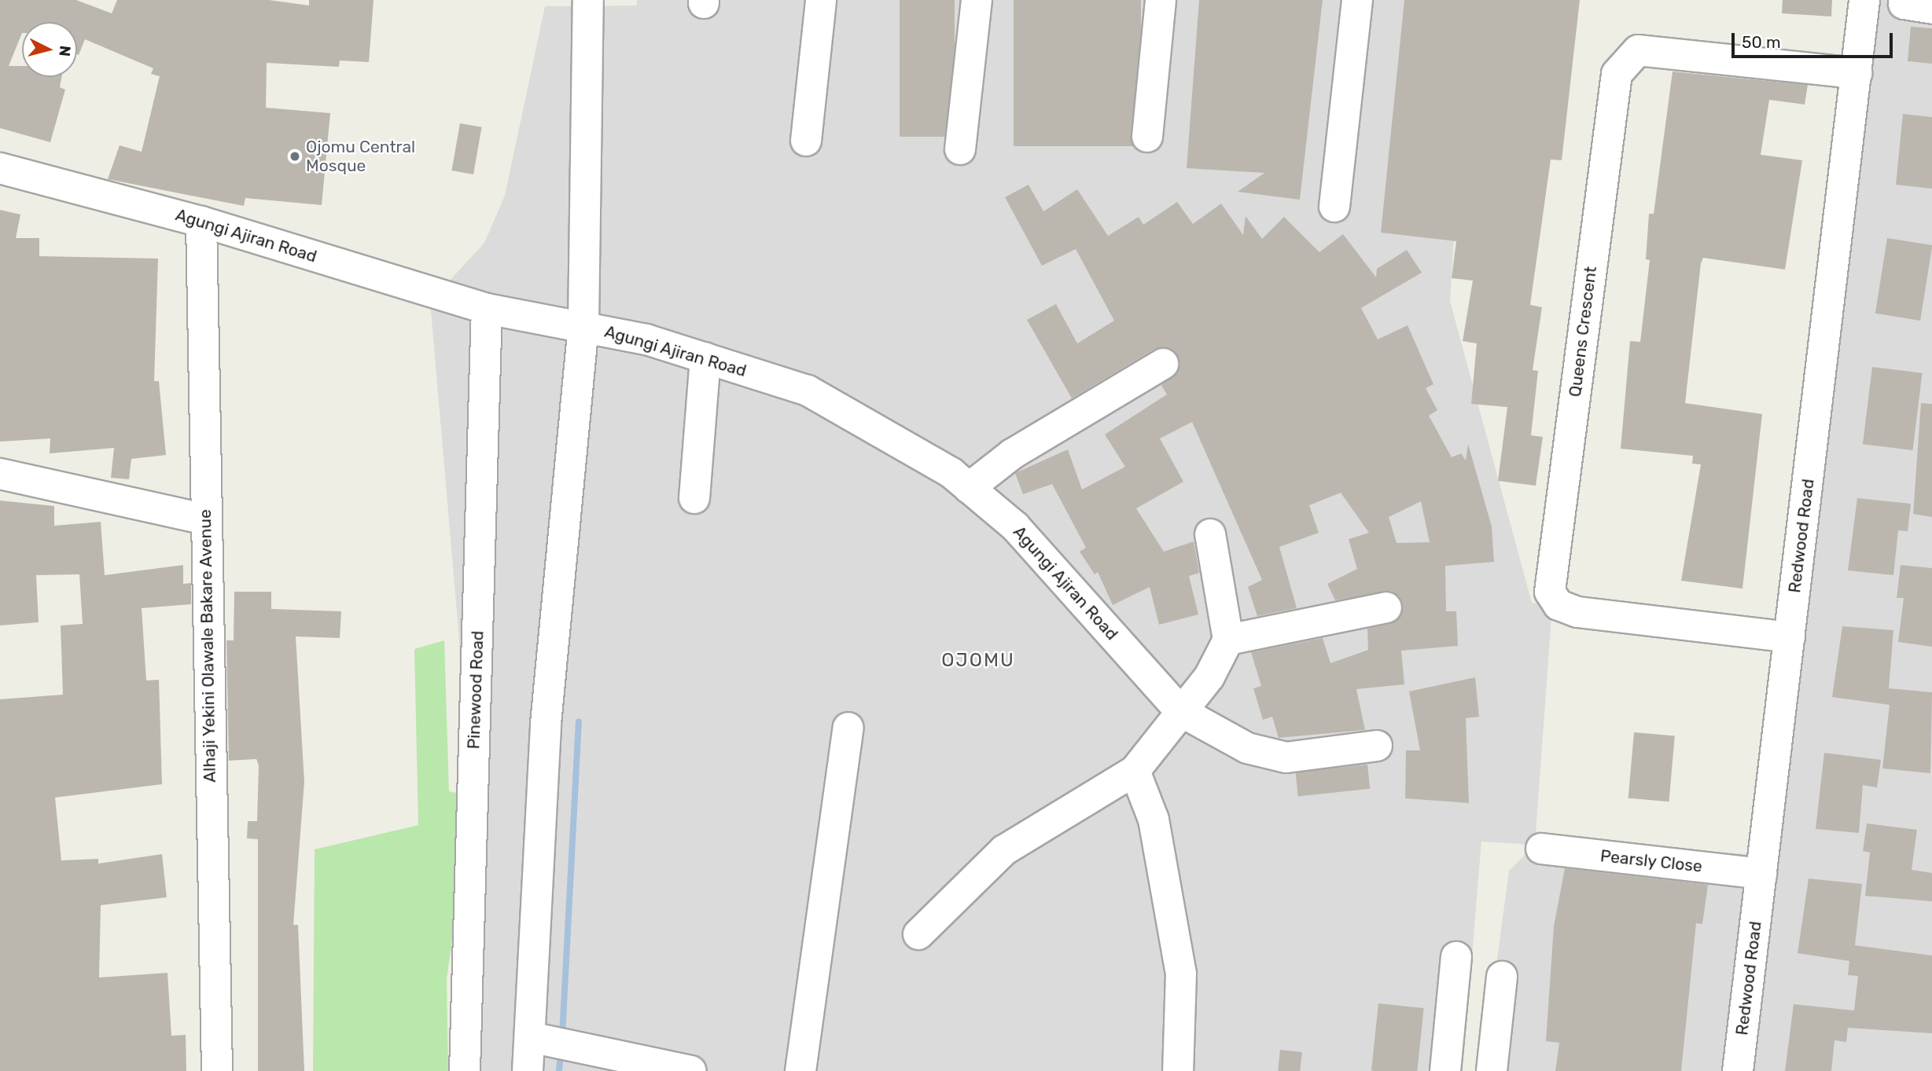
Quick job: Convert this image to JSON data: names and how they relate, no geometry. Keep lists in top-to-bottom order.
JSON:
{
  "streets": {
    "street": [
      "Agungi Ajiran Road",
      "Queens Crescent",
      "Redwood Road",
      "Alhaji Yekini Olawale Bakare Avenue",
      "Pinewood Road",
      "Pearsly Close"
    ]
  },
  "crossings": [
    ["Agungi Ajiran Road", "Alhaji Yekini Olawale Bakare Avenue"],
    ["Agungi Ajiran Road", "Pinewood Road"],
    ["Queens Crescent", "Redwood Road"],
    ["Redwood Road", "Pearsly Close"]
  ],
  "districts": ["OJOMU"],
  "places": ["Ojomu Central Mosque"],
  "scale_bar": "50 m",
  "north": "right"
}
